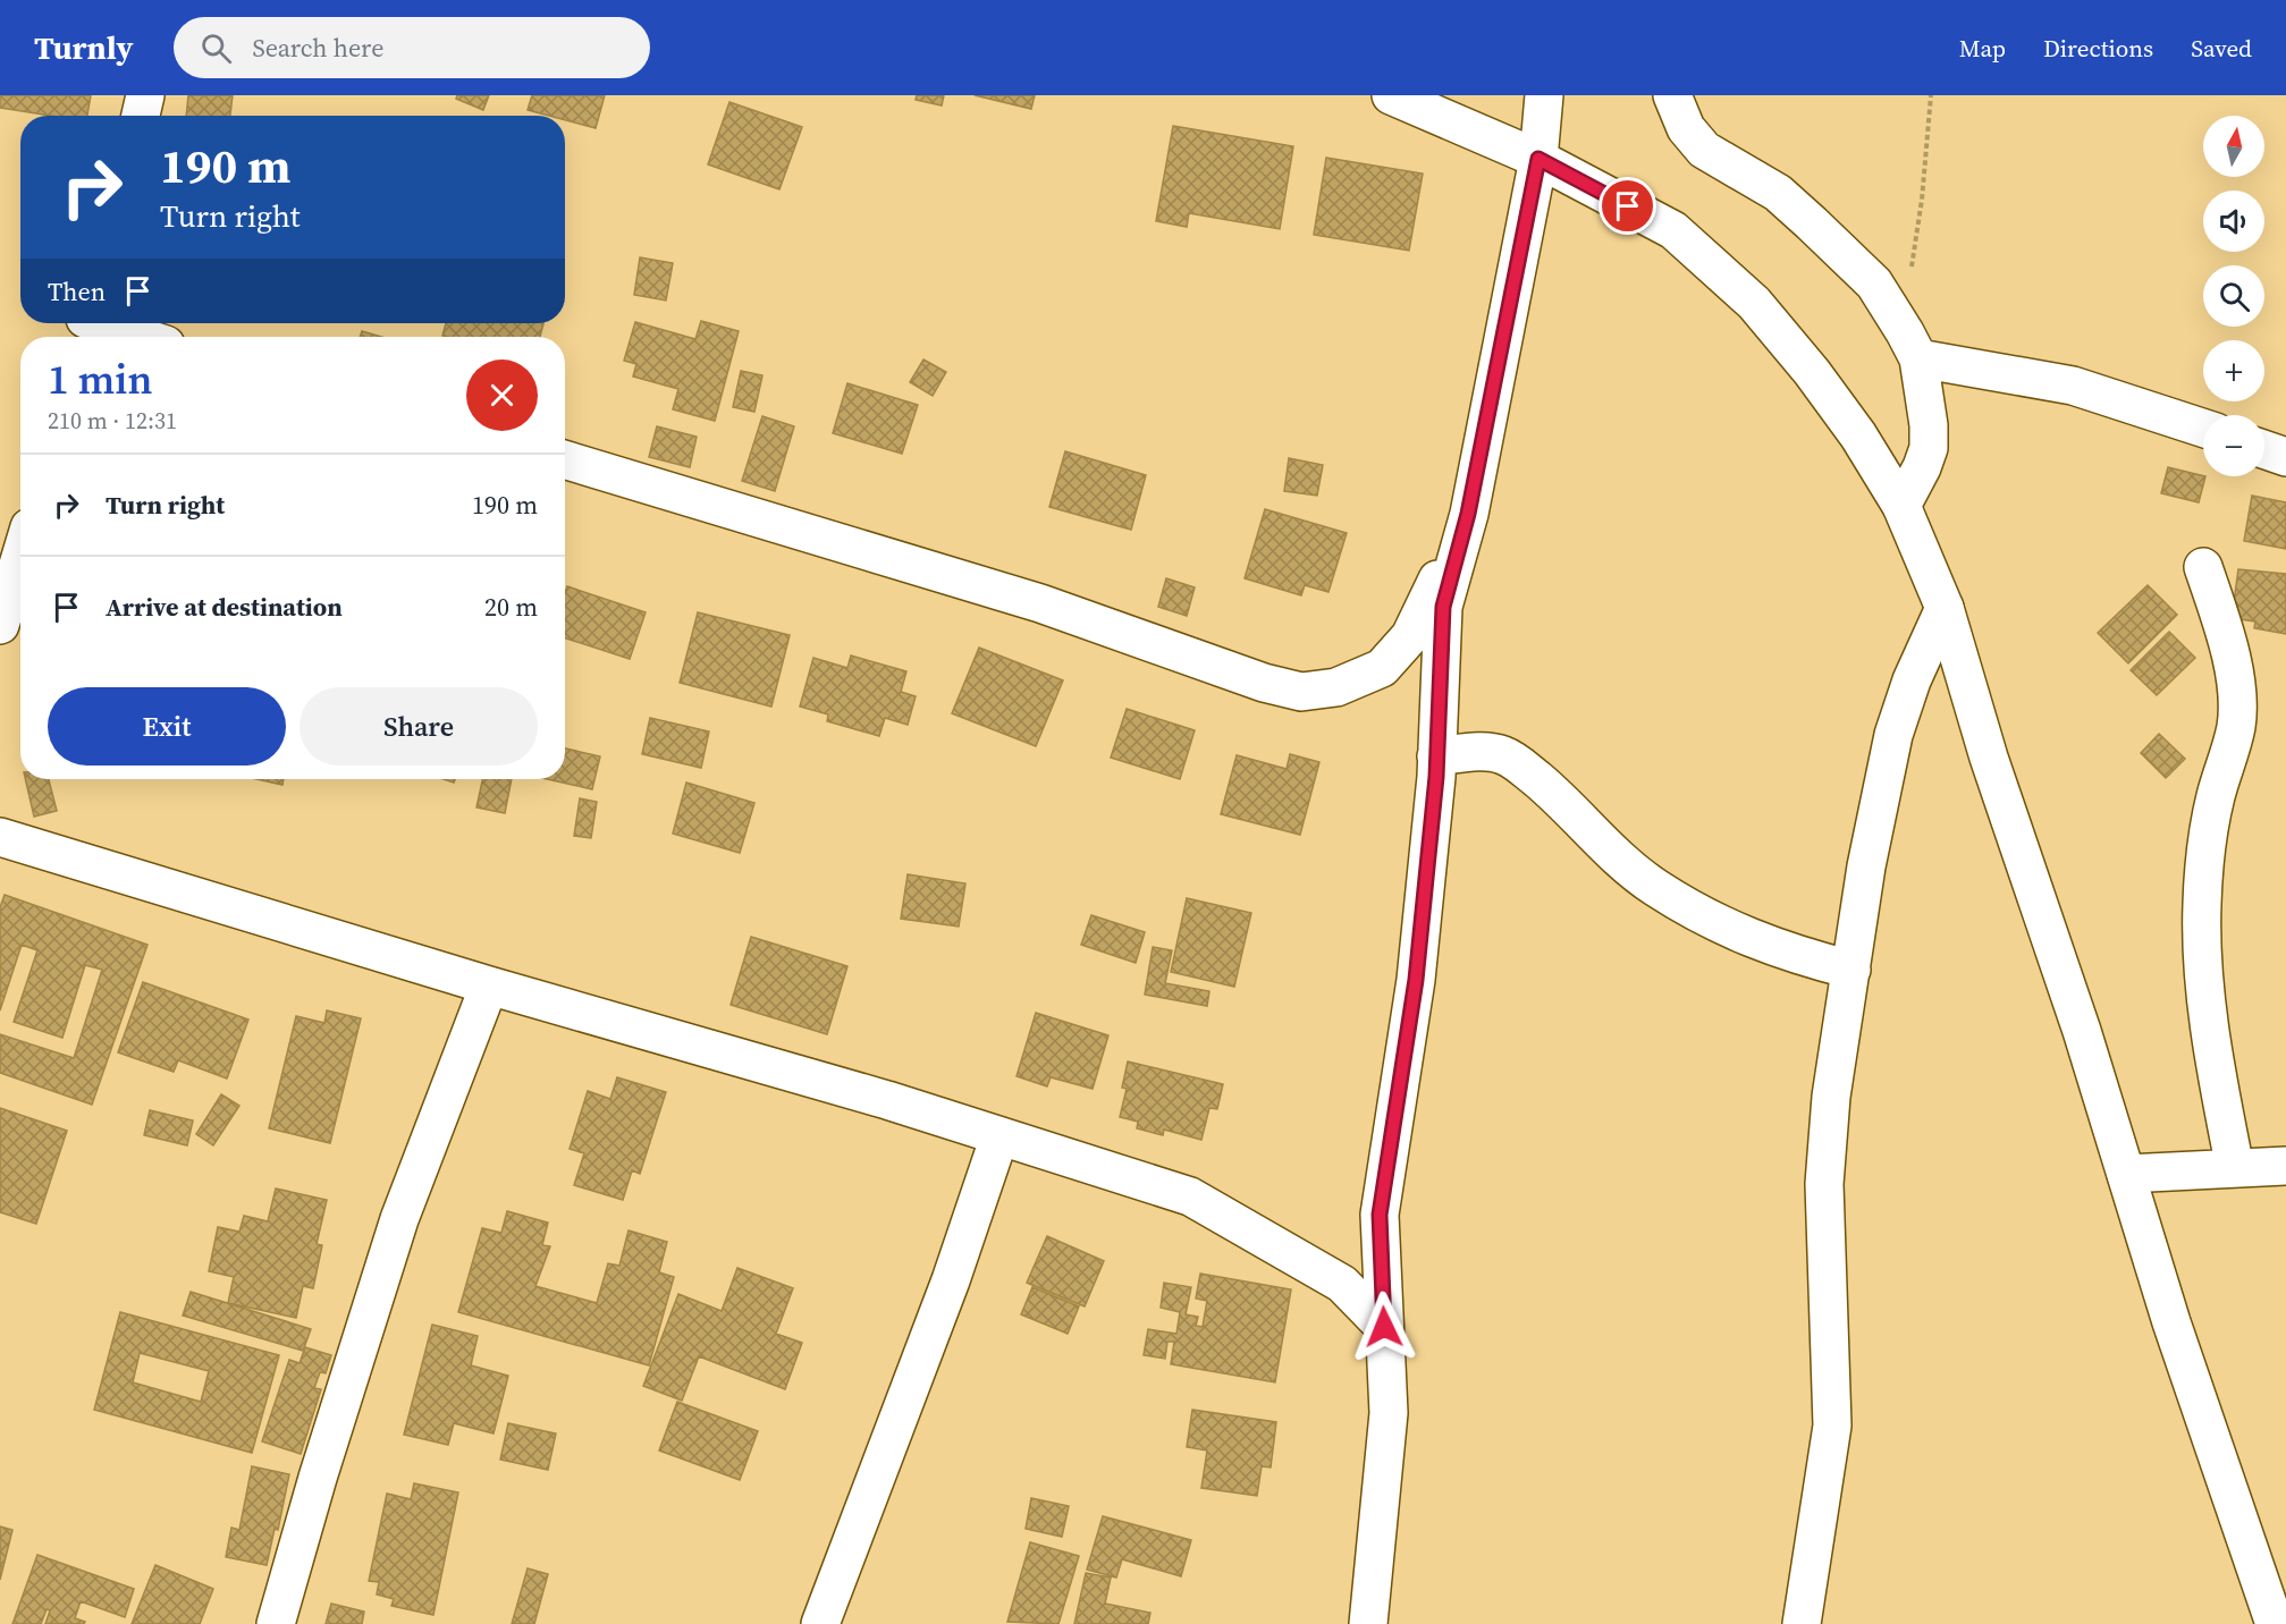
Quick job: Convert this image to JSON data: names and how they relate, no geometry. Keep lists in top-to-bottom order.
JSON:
{
  "north": "top",
  "page": {
    "header": "Turnly",
    "search": "Search here",
    "nav": ["Map", "Directions", "Saved"],
    "map_buttons": ["+", "−"],
    "turn": ["190 m", "Turn right"],
    "then": "Then",
    "heading": ["1 min", "210 m · 12:31"],
    "list": [
      {
        "name": "Turn right",
        "value": "190 m"
      },
      {
        "name": "Arrive at destination",
        "value": "20 m"
      }
    ],
    "buttons": ["Exit", "Share"]
  }
}
